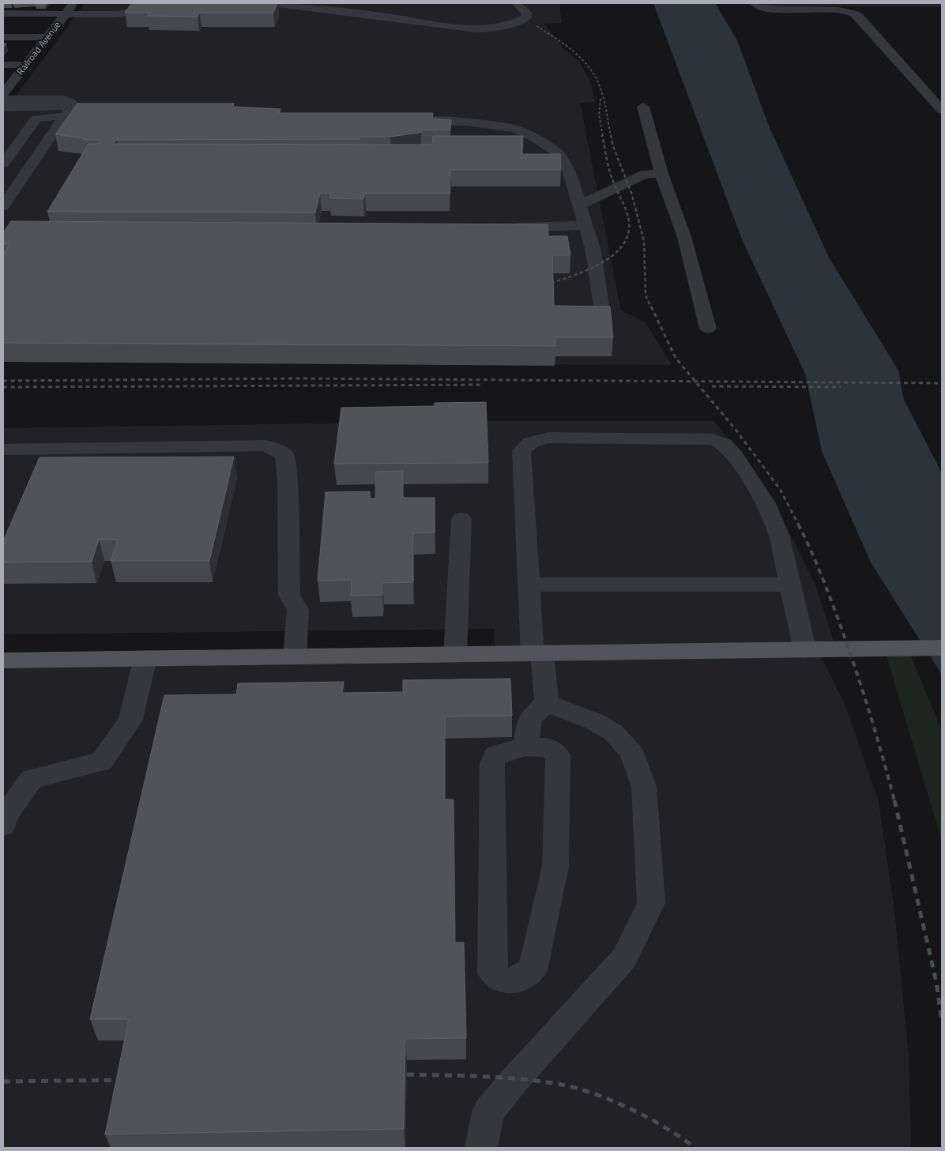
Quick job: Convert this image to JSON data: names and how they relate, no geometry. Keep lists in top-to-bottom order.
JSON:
{
  "streets": {
    "street": ["Railroad Avenue"]
  }
}
